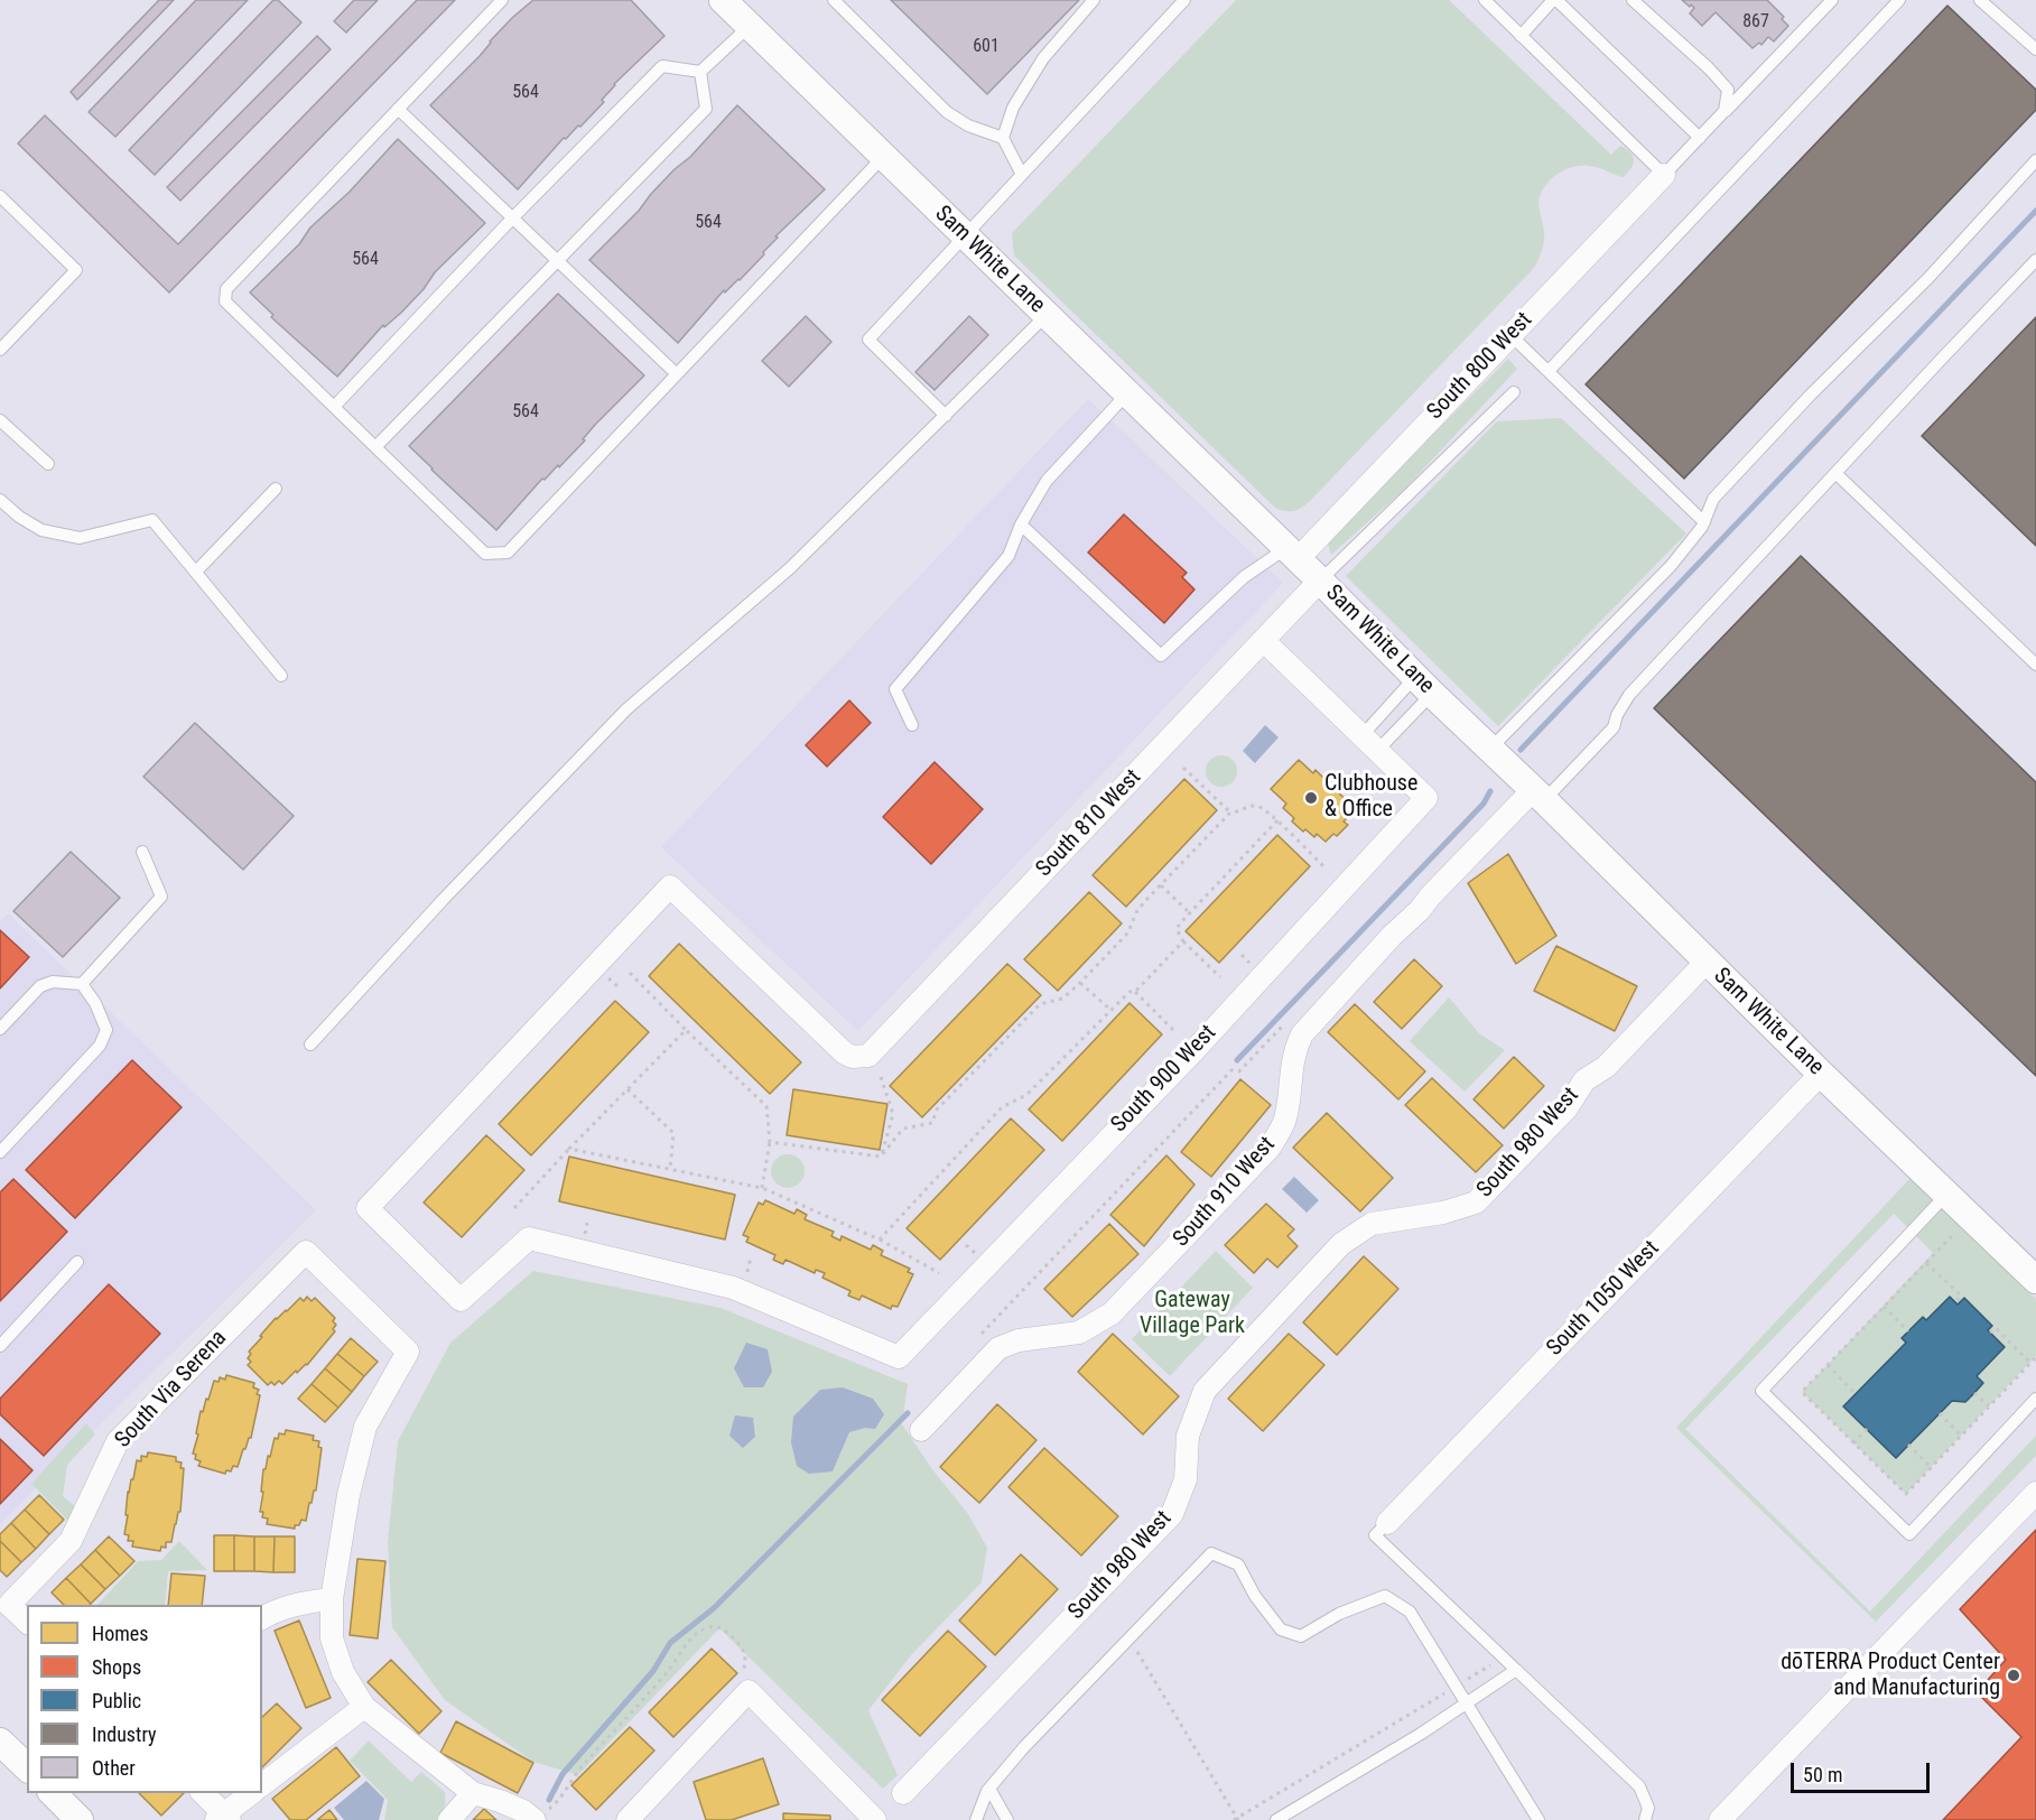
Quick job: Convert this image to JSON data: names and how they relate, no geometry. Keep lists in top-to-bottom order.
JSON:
{
  "streets": {
    "street": [
      "Sam White Lane",
      "South 800 West",
      "South 810 West",
      "South 900 West",
      "South 980 West",
      "South 910 West",
      "South 1050 West",
      "South Via Serena"
    ]
  },
  "crossings": [
    ["Sam White Lane", "South 800 West"],
    ["Sam White Lane", "South 810 West"],
    ["Sam White Lane", "South 980 West"],
    ["Sam White Lane", "South 910 West"],
    ["Sam White Lane", "South 1050 West"],
    ["South 810 West", "South 900 West"]
  ],
  "parks": ["Gateway Village Park"],
  "places": ["Clubhouse & Office", "dōTERRA Product Center and Manufacturing"],
  "house_numbers": [
    "867",
    "601",
    "564",
    "564",
    "564",
    "564"
  ],
  "legend": [
    "Homes",
    "Shops",
    "Public",
    "Industry",
    "Other"
  ],
  "scale_bar": "50 m"
}
